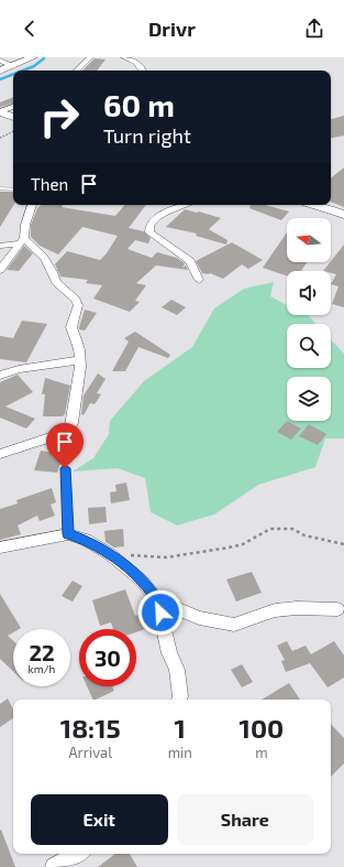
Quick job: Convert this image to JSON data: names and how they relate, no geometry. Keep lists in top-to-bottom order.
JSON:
{
  "north": "left",
  "page": {
    "header": "Drivr",
    "turn": ["60 m", "Turn right"],
    "then": "Then",
    "speed": "22 km/h",
    "limit": "30",
    "eta": [
      "18:15",
      "Arrival",
      "1",
      "min",
      "100",
      "m"
    ],
    "buttons": ["Exit", "Share"]
  }
}
